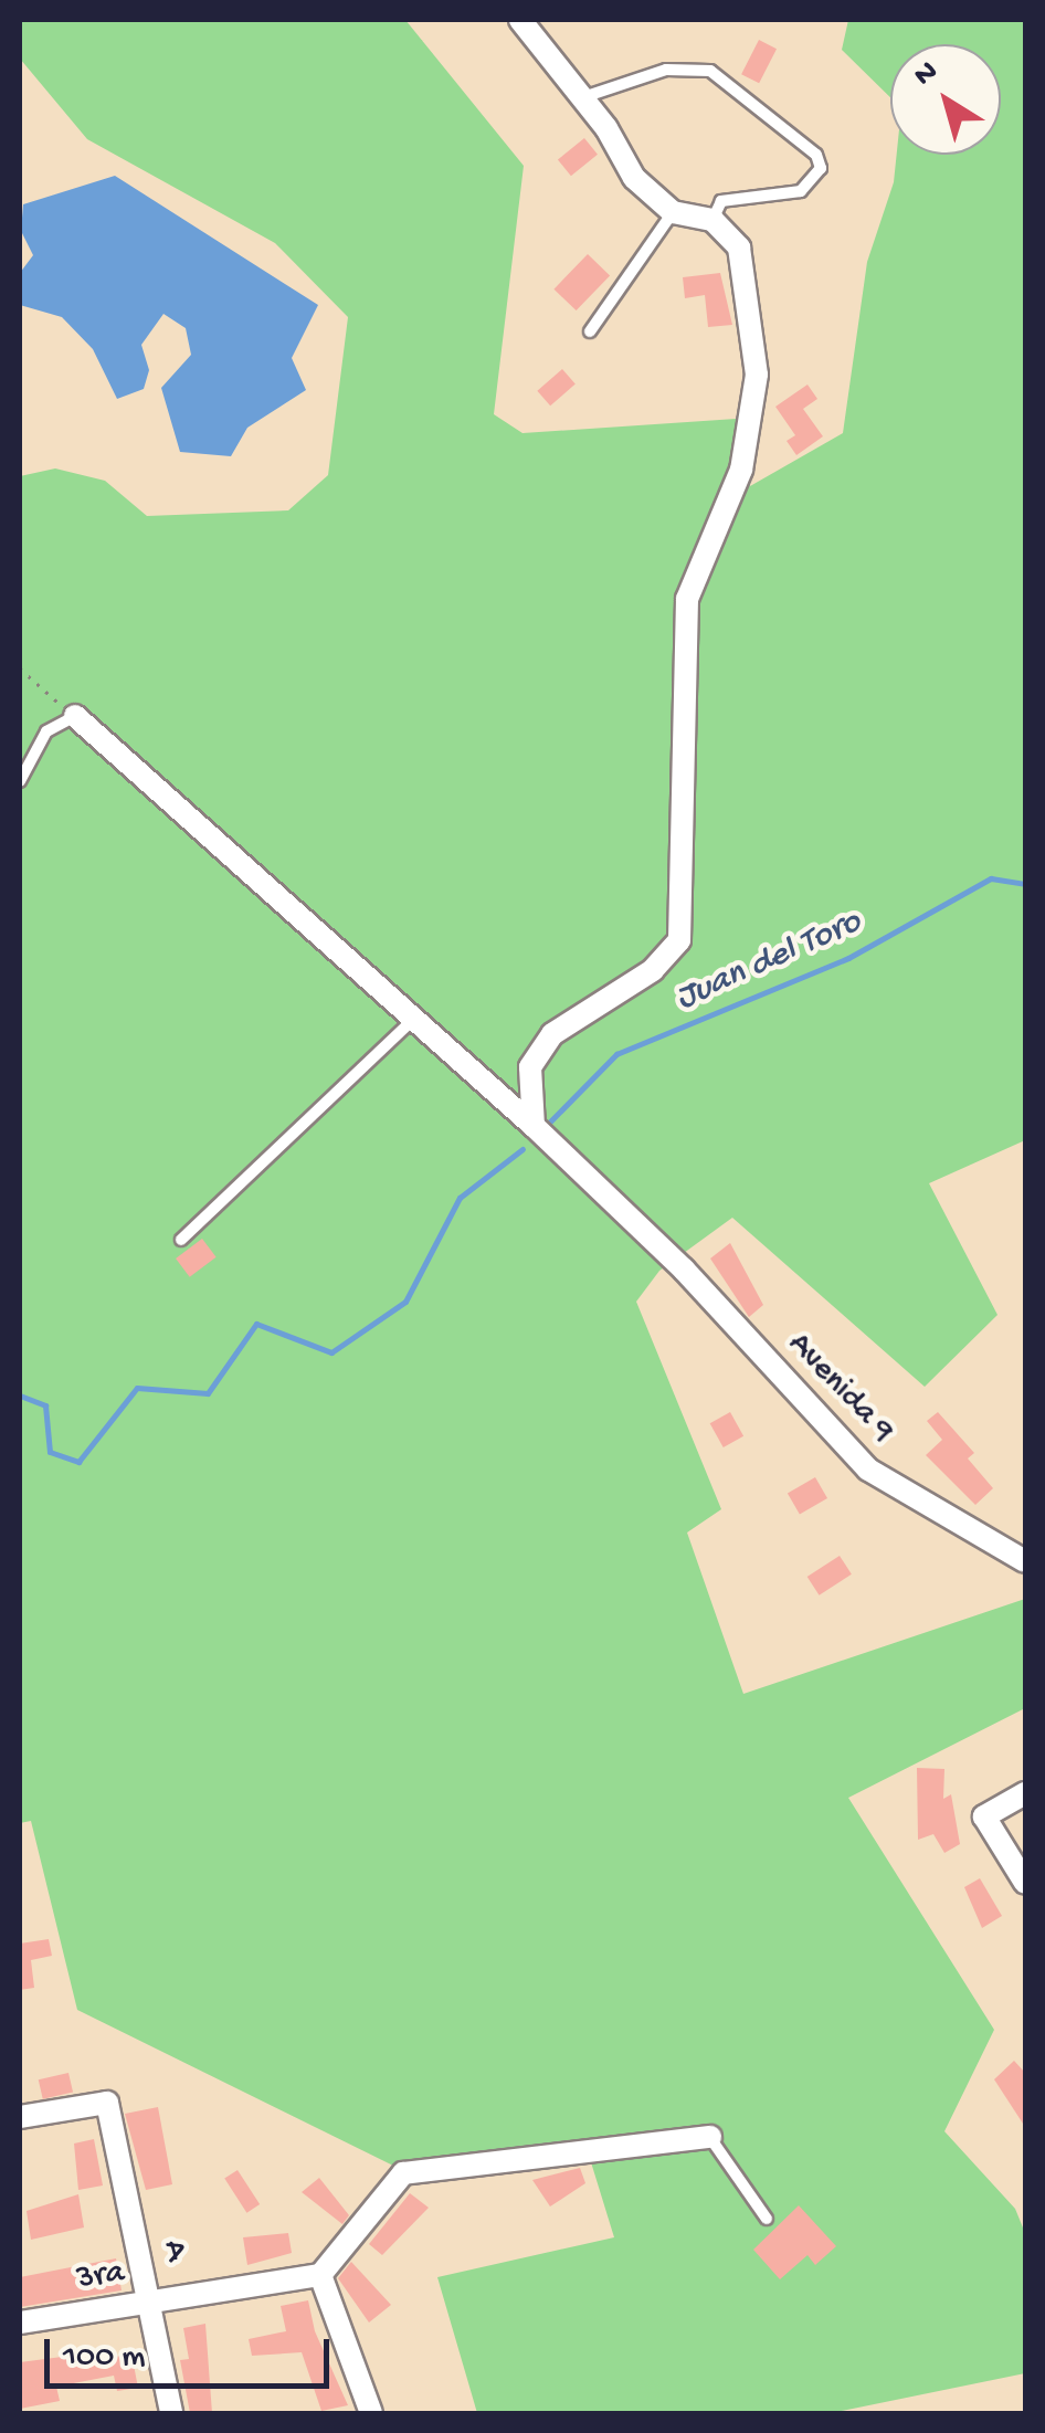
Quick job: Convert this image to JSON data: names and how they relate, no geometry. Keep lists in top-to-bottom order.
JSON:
{
  "streets": {
    "street": ["Avenida 9", "A", "3ra"]
  },
  "crossings": [
    ["A", "3ra"]
  ],
  "water": ["Juan del Toro"],
  "scale_bar": "100 m",
  "north": "top left"
}
